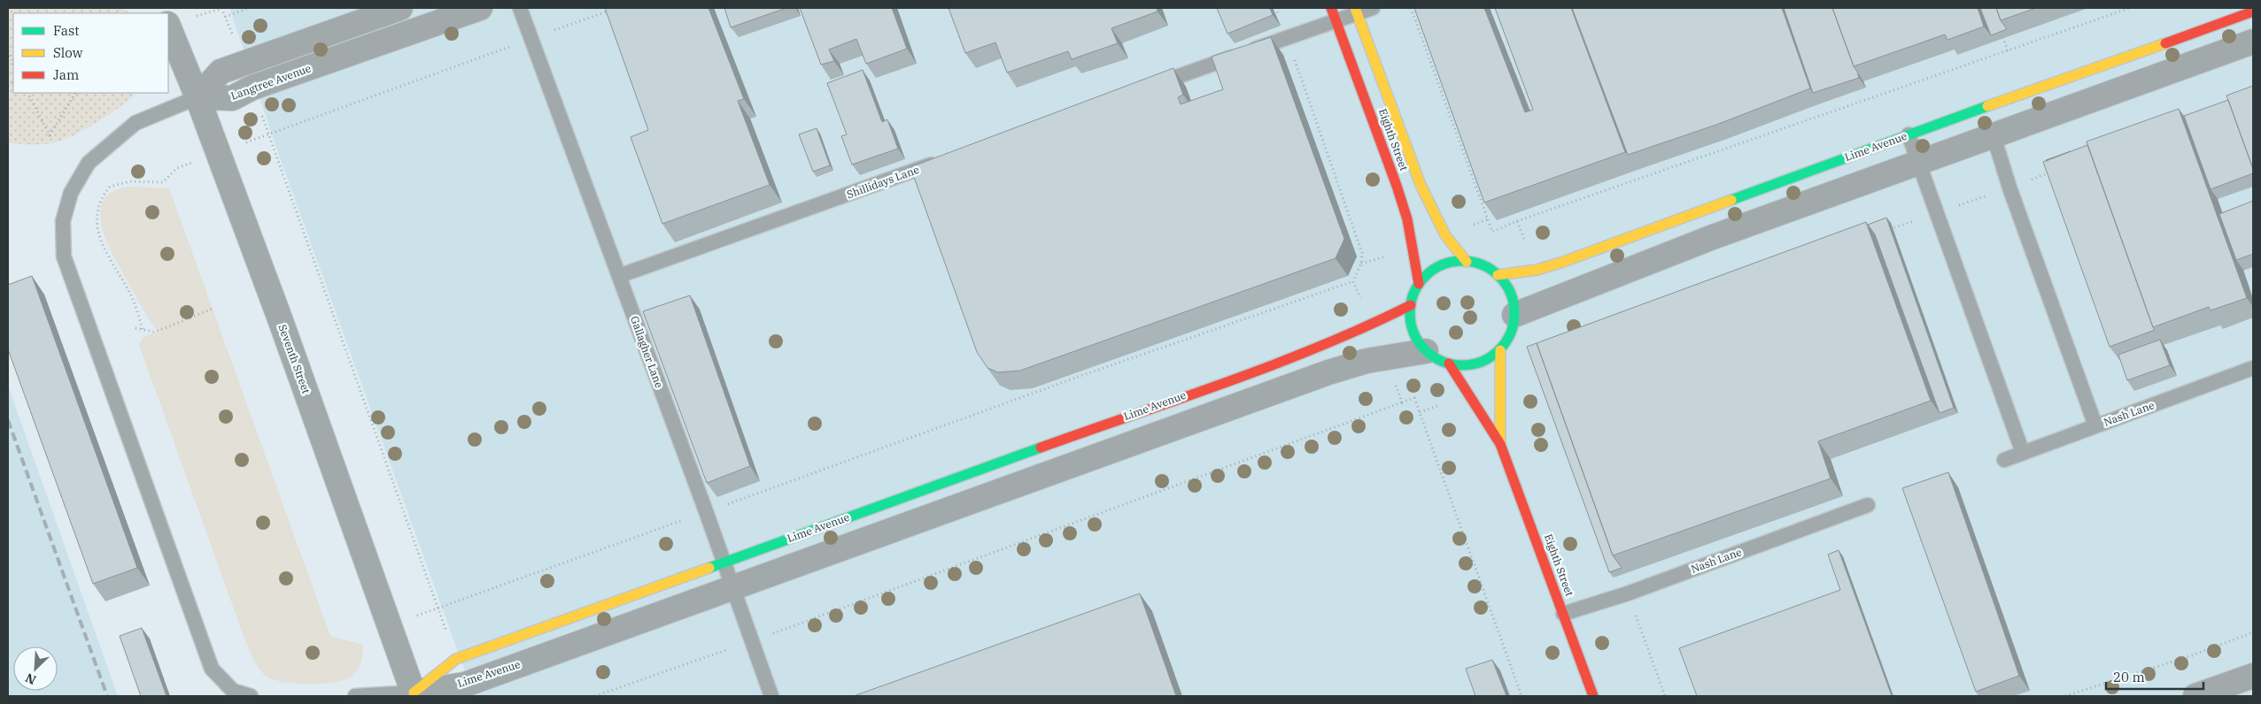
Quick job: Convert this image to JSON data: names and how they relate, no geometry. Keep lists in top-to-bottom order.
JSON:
{
  "streets": {
    "street": [
      "Langtree Avenue",
      "Eighth Street",
      "Lime Avenue",
      "Seventh Street"
    ],
    "lane": ["Shillidays Lane", "Gallagher Lane", "Nash Lane"]
  },
  "crossings": [
    ["Langtree Avenue", "Seventh Street"],
    ["Eighth Street", "Lime Avenue"],
    ["Eighth Street", "Nash Lane"],
    ["Lime Avenue", "Gallagher Lane"],
    ["Lime Avenue", "Seventh Street"],
    ["Shillidays Lane", "Gallagher Lane"]
  ],
  "legend": ["Fast", "Slow", "Jam"],
  "scale_bar": "20 m",
  "north": "bottom left"
}
